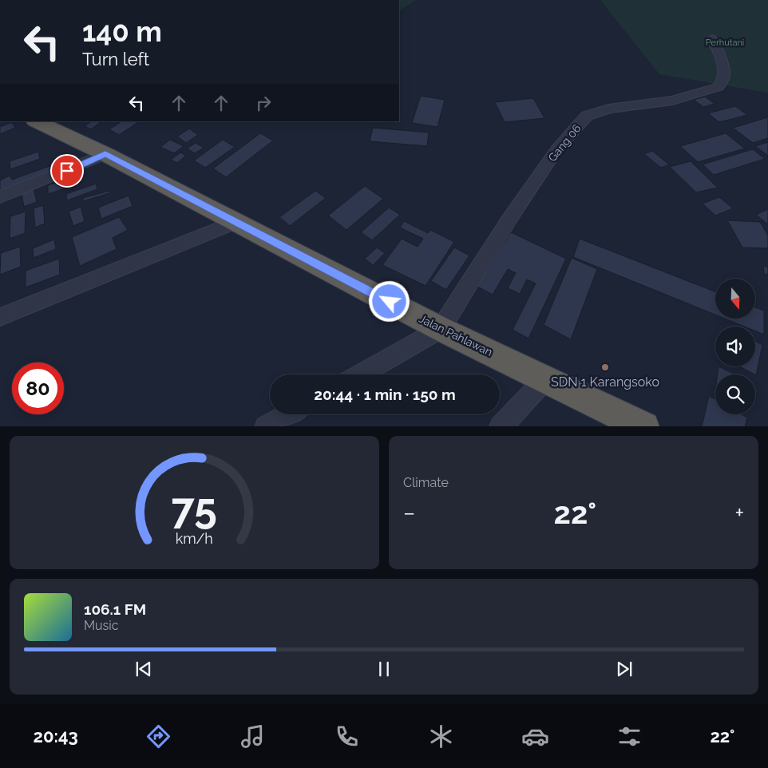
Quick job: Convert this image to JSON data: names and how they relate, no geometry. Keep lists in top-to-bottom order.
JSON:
{
  "streets": {
    "highway": ["Jalan Pahlawan"],
    "street": ["Gang 06"]
  },
  "crossings": [
    ["Gang 06", "Jalan Pahlawan"]
  ],
  "parks": ["Perhutani"],
  "places": ["SDN 1 Karangsoko"],
  "north": "bottom",
  "page": {
    "turn": ["140 m", "Turn left"],
    "limit": "80",
    "trip": "20:44 · 1 min · 150 m",
    "tile": "Climate",
    "heat": ["−", "22°", "+"],
    "song": ["106.1 FM", "Music"],
    "tabs": ["20:43", "22°"],
    "gauge": ["75", "km/h"]
  }
}
